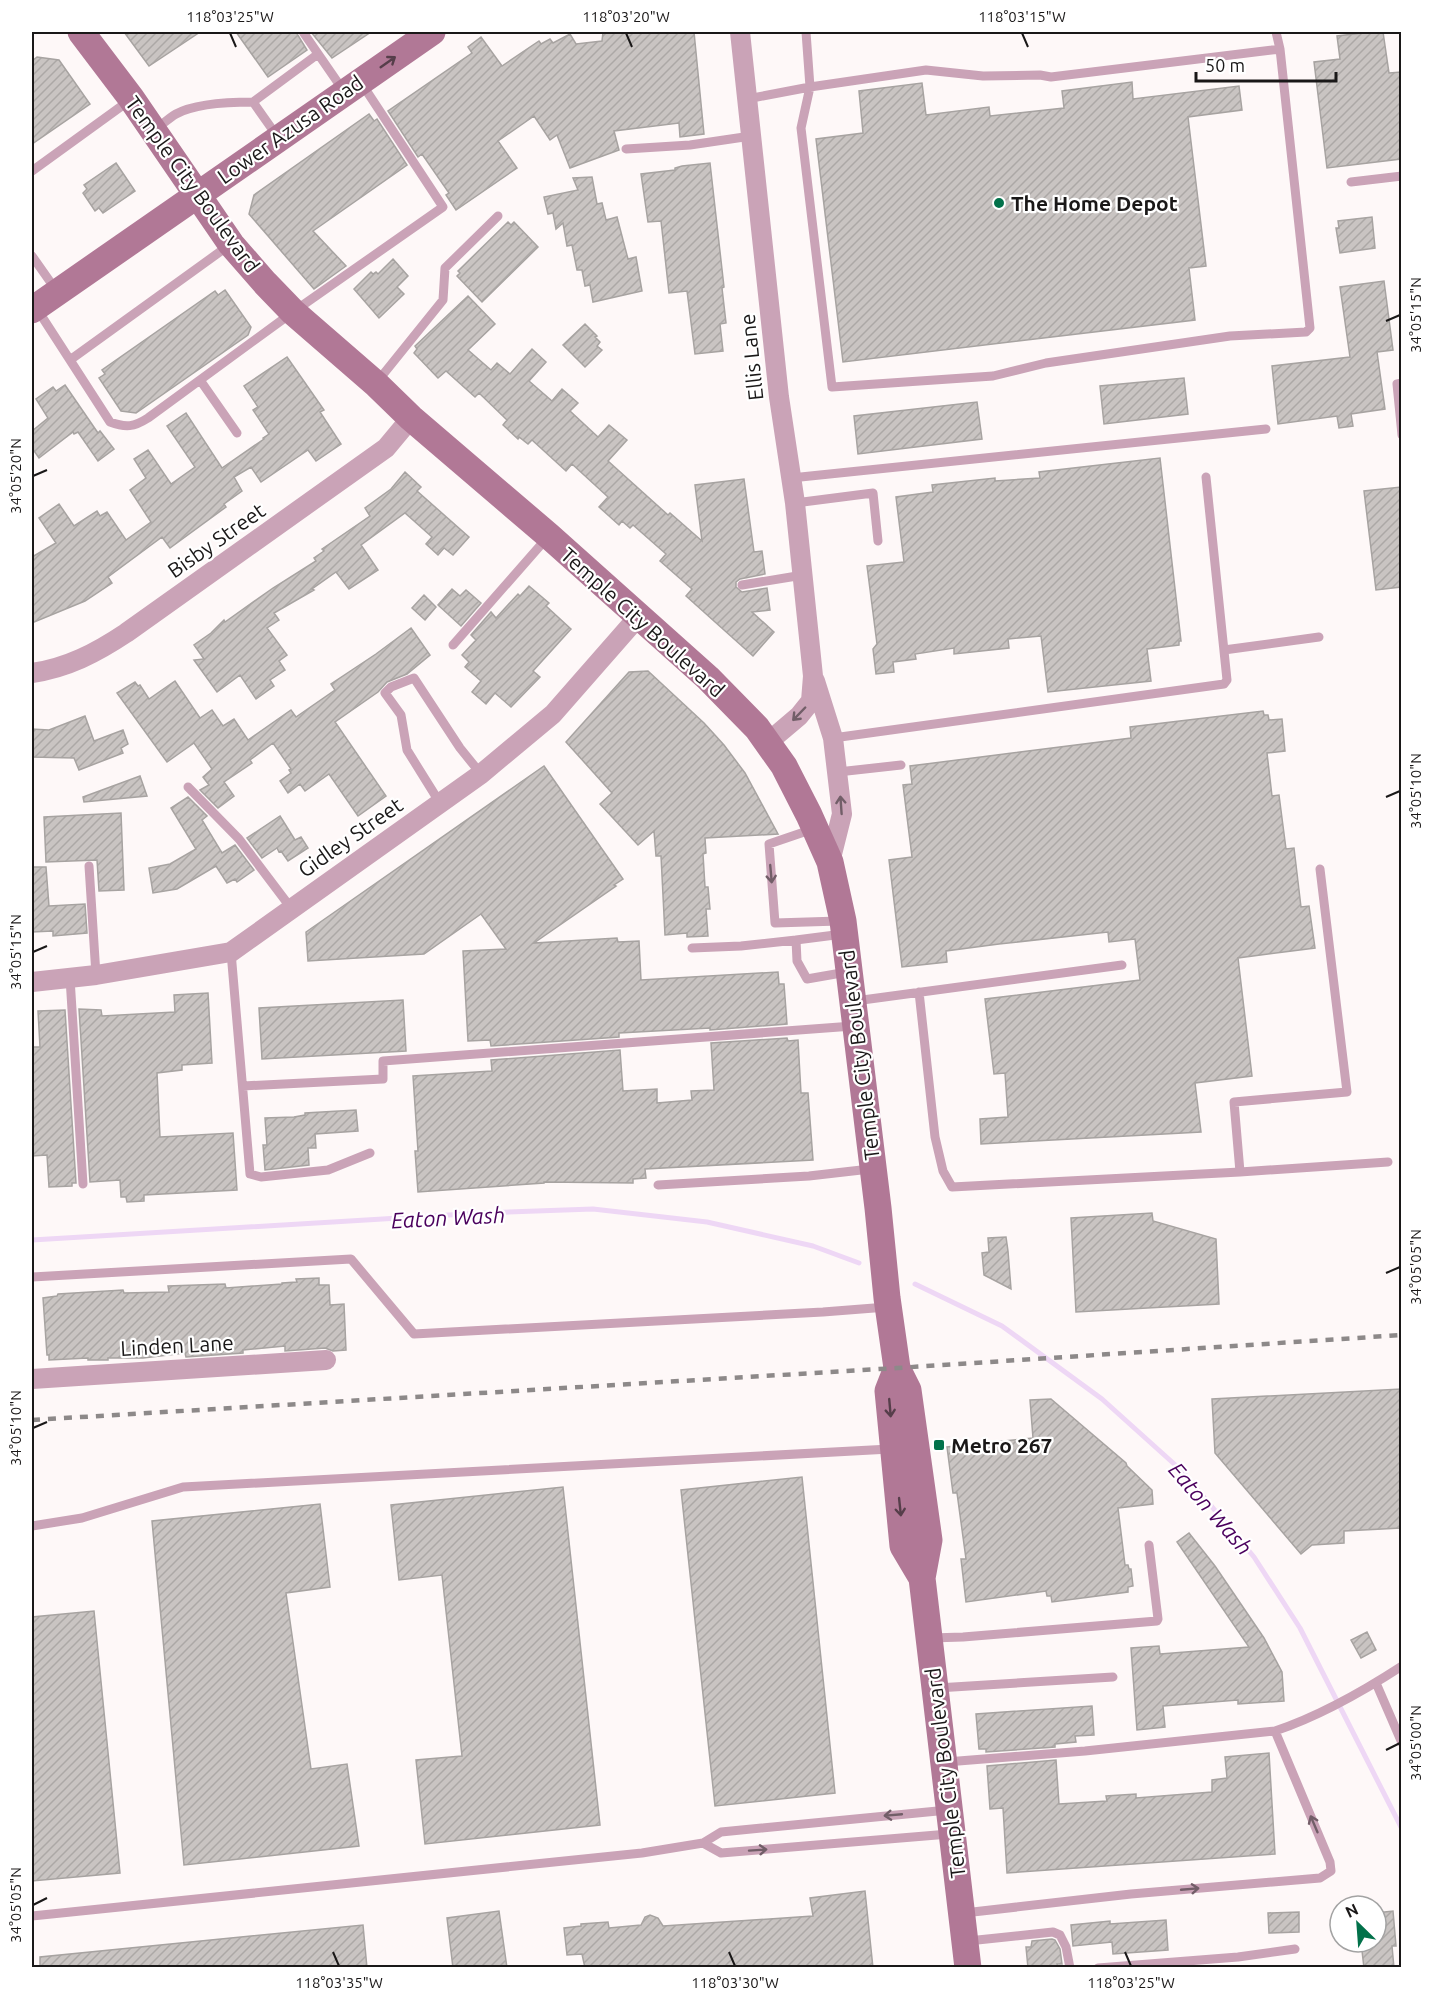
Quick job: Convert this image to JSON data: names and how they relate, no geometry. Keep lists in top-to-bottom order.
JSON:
{
  "streets": {
    "main road": ["Lower Azusa Road", "Temple City Boulevard"],
    "street": [
      "Ellis Lane",
      "Bisby Street",
      "Gidley Street",
      "Linden Lane"
    ]
  },
  "crossings": [
    ["Lower Azusa Road", "Temple City Boulevard"],
    ["Temple City Boulevard", "Ellis Lane"],
    ["Temple City Boulevard", "Bisby Street"],
    ["Temple City Boulevard", "Gidley Street"]
  ],
  "water": ["Eaton Wash"],
  "places": {
    "other": ["The Home Depot"],
    "transit": ["Metro 267"]
  },
  "scale_bar": "50 m",
  "north": "top left",
  "coordinates": [
    "118°03'25\"W",
    "118°03'20\"W",
    "118°03'15\"W",
    "34°05'15\"N",
    "34°05'20\"N",
    "34°05'10\"N",
    "34°05'05\"N",
    "34°05'00\"N",
    "118°03'35\"W",
    "118°03'30\"W"
  ]
}
